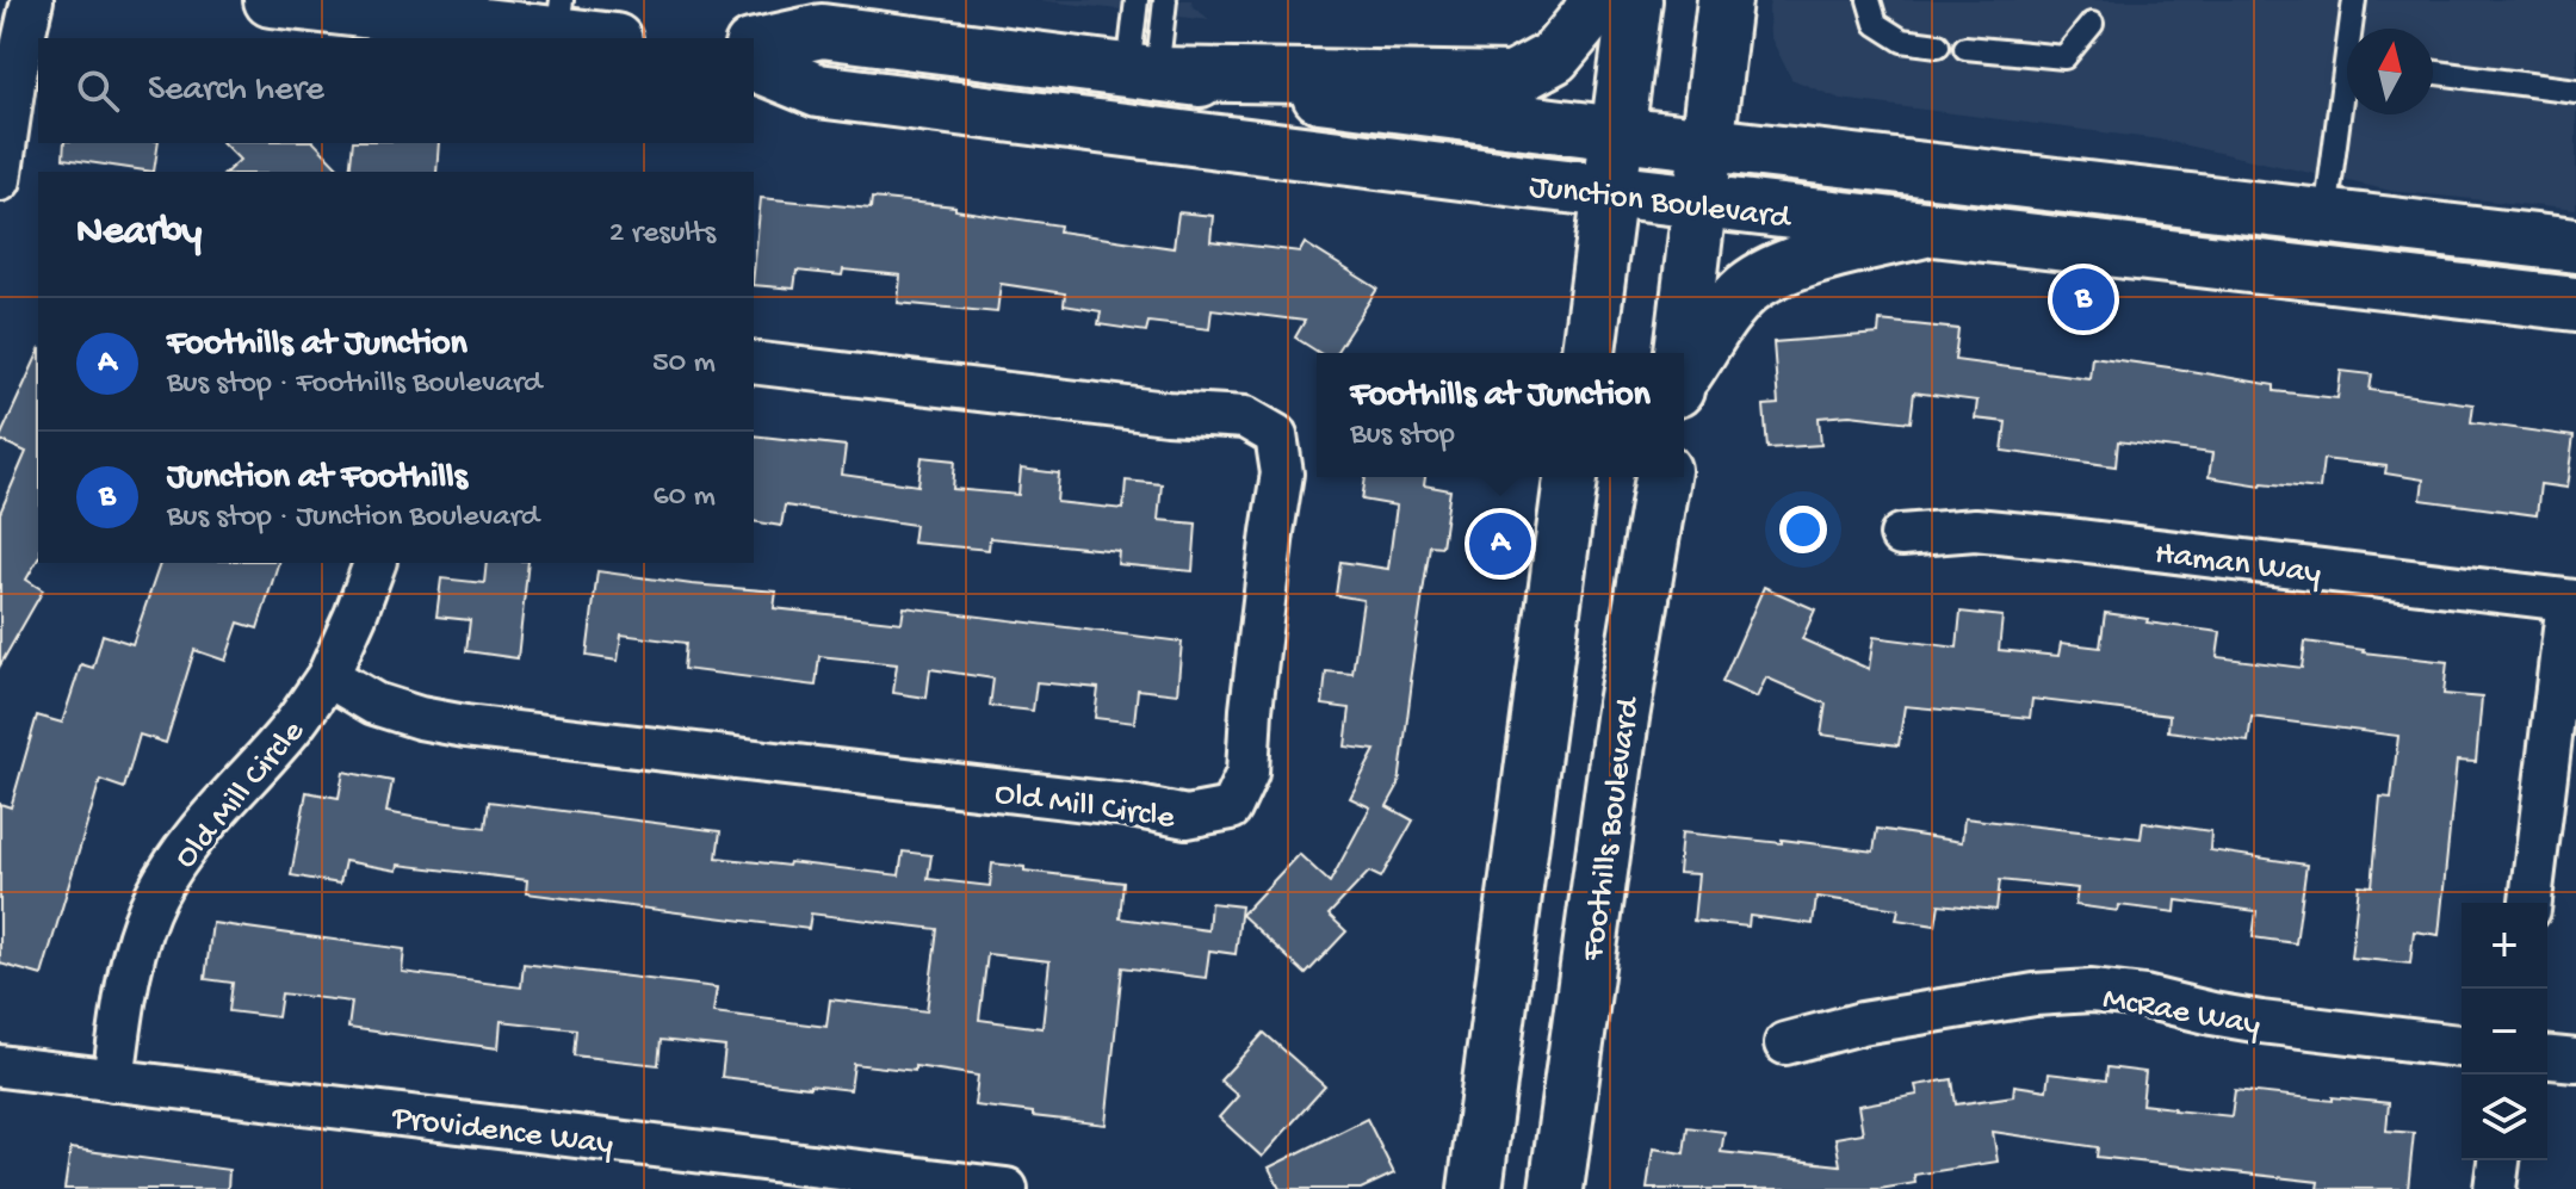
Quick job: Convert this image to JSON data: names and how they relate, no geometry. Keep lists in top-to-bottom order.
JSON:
{
  "streets": {
    "main road": ["Junction Boulevard", "Foothills Boulevard"],
    "street": [
      "Haman Way",
      "Old Mill Circle",
      "McRae Way",
      "Providence Way"
    ]
  },
  "crossings": [
    ["Old Mill Circle", "Providence Way"]
  ],
  "north": "top",
  "page": {
    "search": "Search here",
    "heading": ["Nearby", "2 results"],
    "pins": ["B", "A"],
    "list": [
      {
        "mark": "A",
        "name": "Foothills at Junction",
        "note": "Bus stop · Foothills Boulevard",
        "value": "50 m"
      },
      {
        "mark": "B",
        "name": "Junction at Foothills",
        "note": "Bus stop · Junction Boulevard",
        "value": "60 m"
      }
    ],
    "popup": ["Foothills at Junction", "Bus stop"],
    "map_buttons": ["+", "−"]
  }
}
